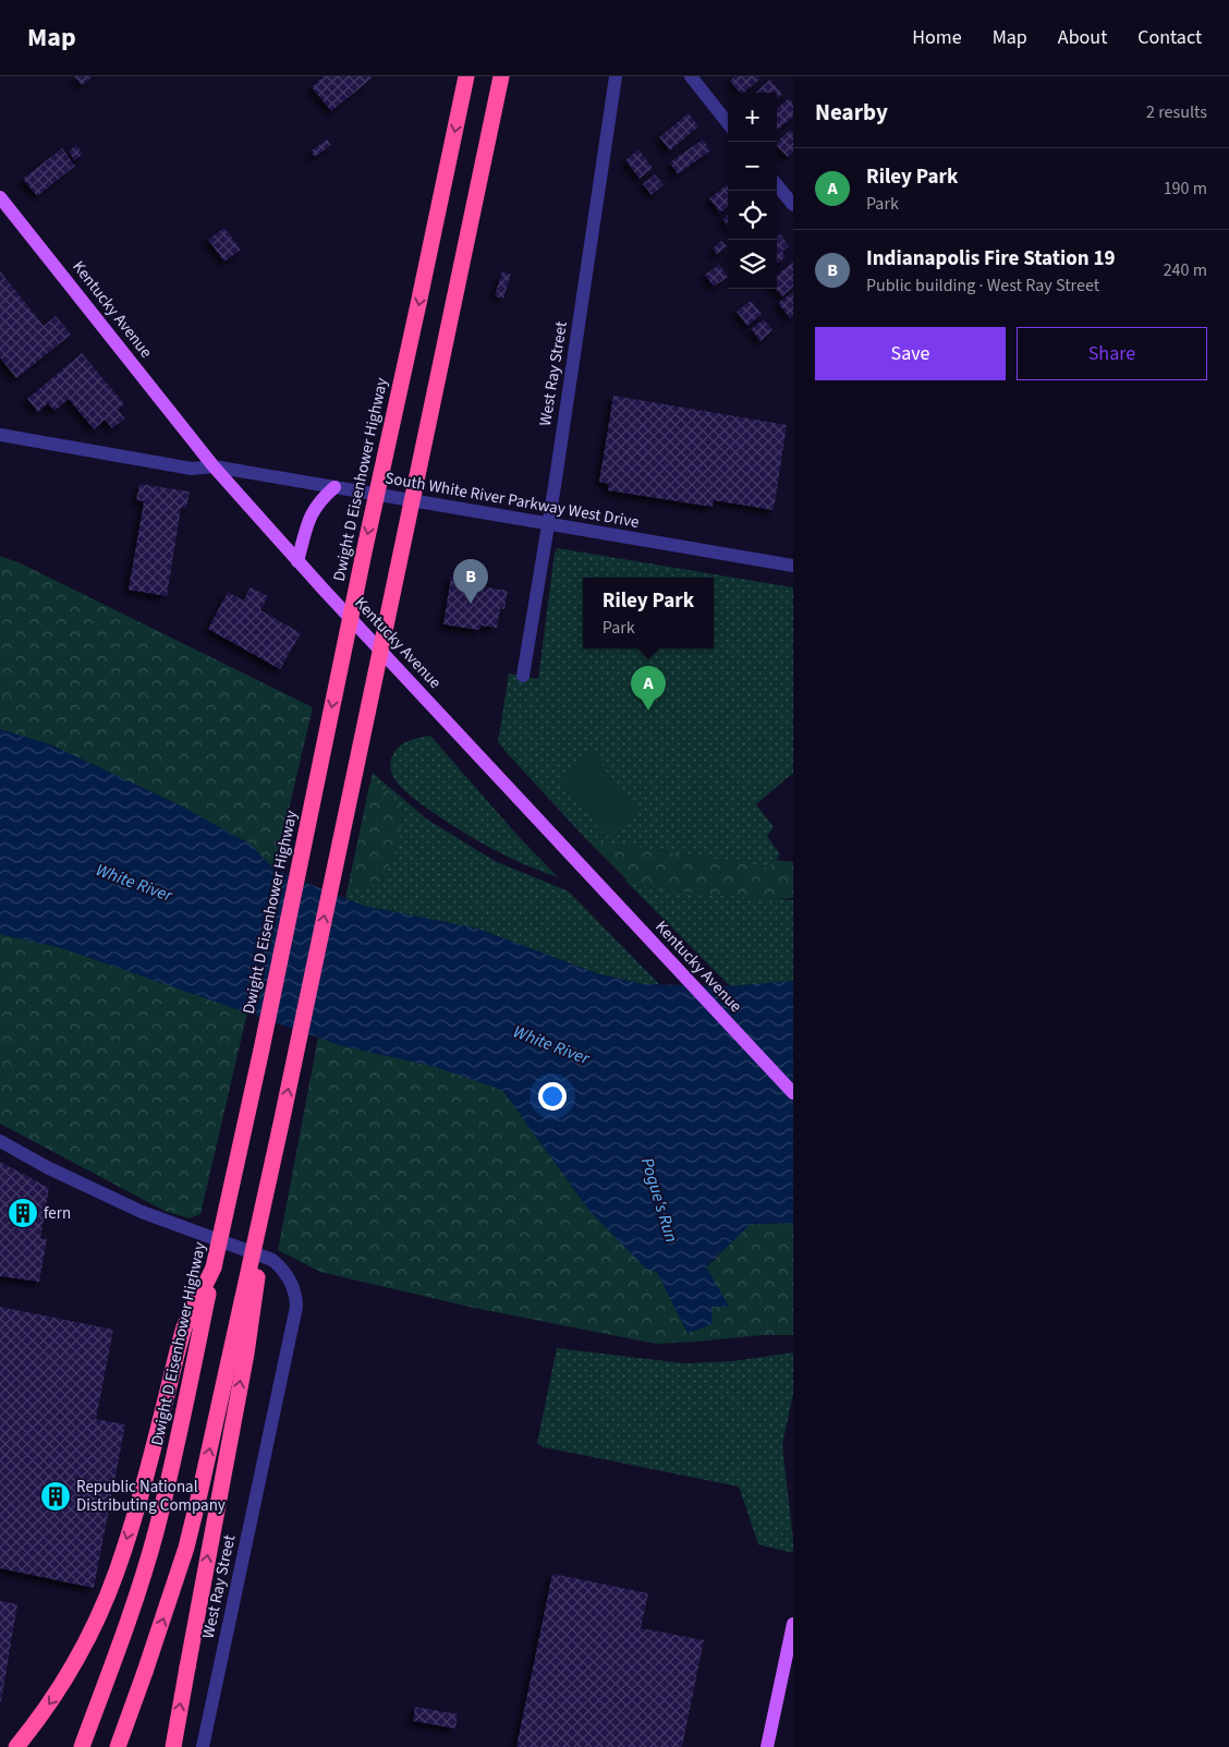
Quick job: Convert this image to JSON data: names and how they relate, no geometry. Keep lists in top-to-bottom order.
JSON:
{
  "streets": {
    "highway": ["Dwight D Eisenhower Highway"],
    "main road": ["Kentucky Avenue"],
    "street": ["West Ray Street", "South White River Parkway West Drive"]
  },
  "crossings": [
    ["Kentucky Avenue", "South White River Parkway West Drive"],
    ["West Ray Street", "South White River Parkway West Drive"]
  ],
  "water": ["White River", "Pogue's Run"],
  "places": {
    "building": ["fern", "Republic National Distributing Company"]
  },
  "page": {
    "header": "Map",
    "nav": [
      "Home",
      "Map",
      "About",
      "Contact"
    ],
    "heading": ["Nearby", "2 results"],
    "map_buttons": ["+", "−"],
    "list": [
      {
        "mark": "A",
        "name": "Riley Park",
        "note": "Park",
        "value": "190 m"
      },
      {
        "mark": "B",
        "name": "Indianapolis Fire Station 19",
        "note": "Public building · West Ray Street",
        "value": "240 m"
      }
    ],
    "buttons": ["Save", "Share"],
    "pins": ["B", "A"],
    "popup": ["Riley Park", "Park"]
  }
}
